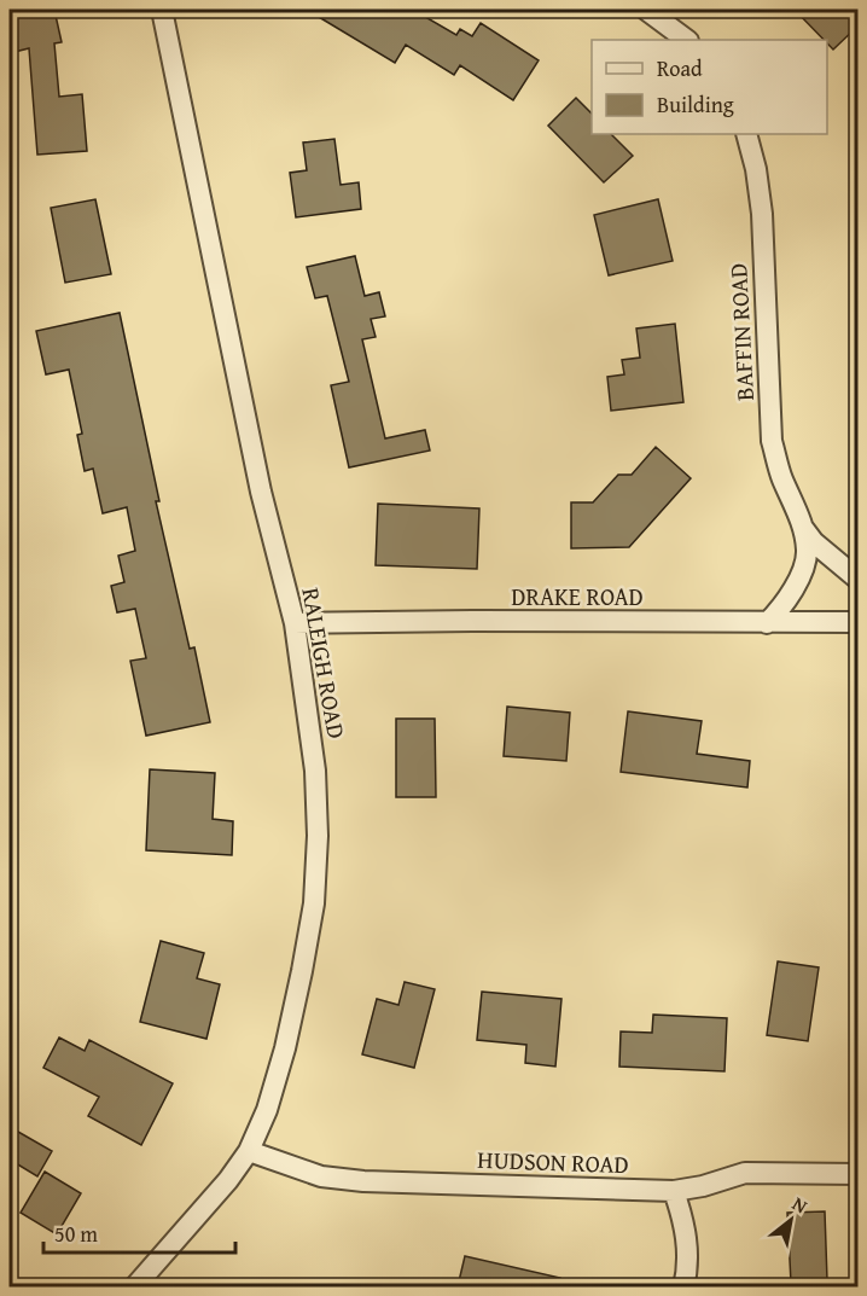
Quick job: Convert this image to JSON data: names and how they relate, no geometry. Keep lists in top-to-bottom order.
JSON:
{
  "streets": {
    "street": [
      "BAFFIN ROAD",
      "DRAKE ROAD",
      "RALEIGH ROAD",
      "HUDSON ROAD"
    ]
  },
  "crossings": [
    ["BAFFIN ROAD", "DRAKE ROAD"],
    ["DRAKE ROAD", "RALEIGH ROAD"],
    ["RALEIGH ROAD", "HUDSON ROAD"]
  ],
  "legend": ["Road", "Building"],
  "scale_bar": "50 m",
  "north": "top right"
}
